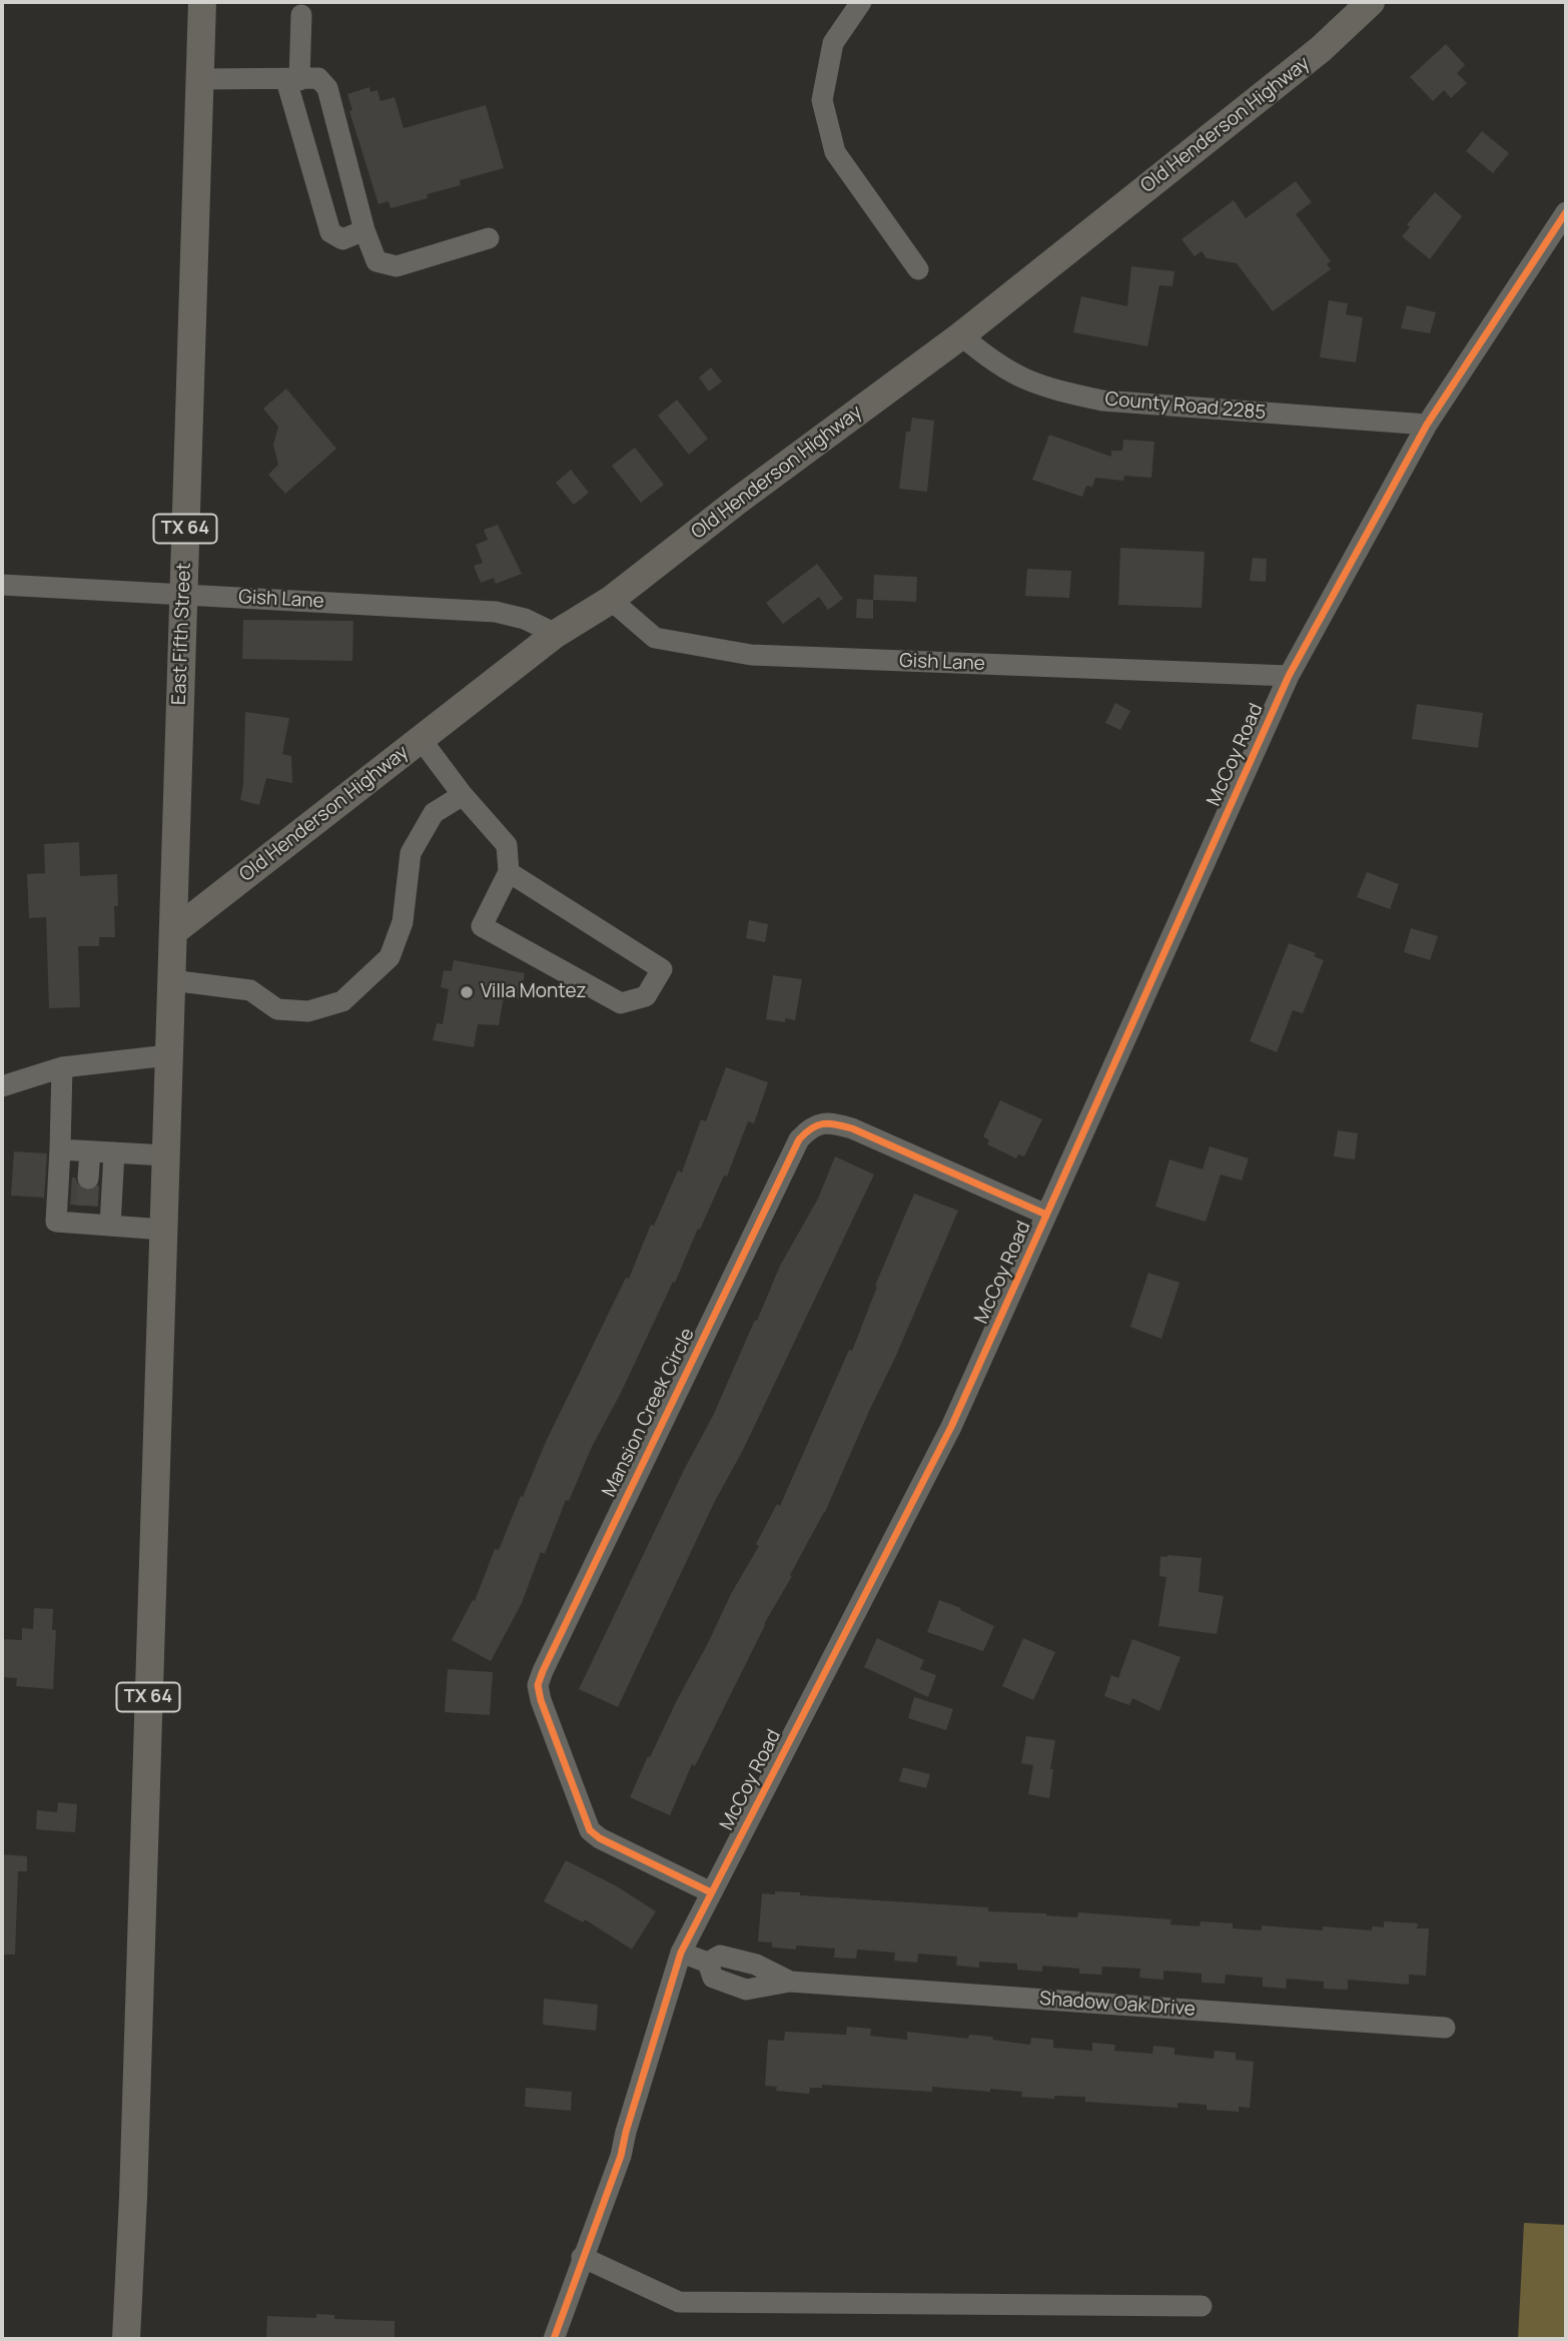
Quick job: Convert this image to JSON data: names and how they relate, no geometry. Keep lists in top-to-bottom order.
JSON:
{
  "streets": {
    "main road": ["Old Henderson Highway", "TX 64", "East Fifth Street"],
    "street": [
      "County Road 2285",
      "Gish Lane",
      "McCoy Road",
      "Mansion Creek Circle",
      "Shadow Oak Drive"
    ]
  },
  "crossings": [
    ["Old Henderson Highway", "County Road 2285"],
    ["Old Henderson Highway", "Gish Lane"],
    ["Old Henderson Highway", "East Fifth Street"],
    ["County Road 2285", "McCoy Road"],
    ["TX 64", "East Fifth Street"],
    ["Gish Lane", "East Fifth Street"],
    ["Gish Lane", "McCoy Road"],
    ["McCoy Road", "Mansion Creek Circle"],
    ["McCoy Road", "Shadow Oak Drive"]
  ],
  "places": ["Villa Montez"]
}
